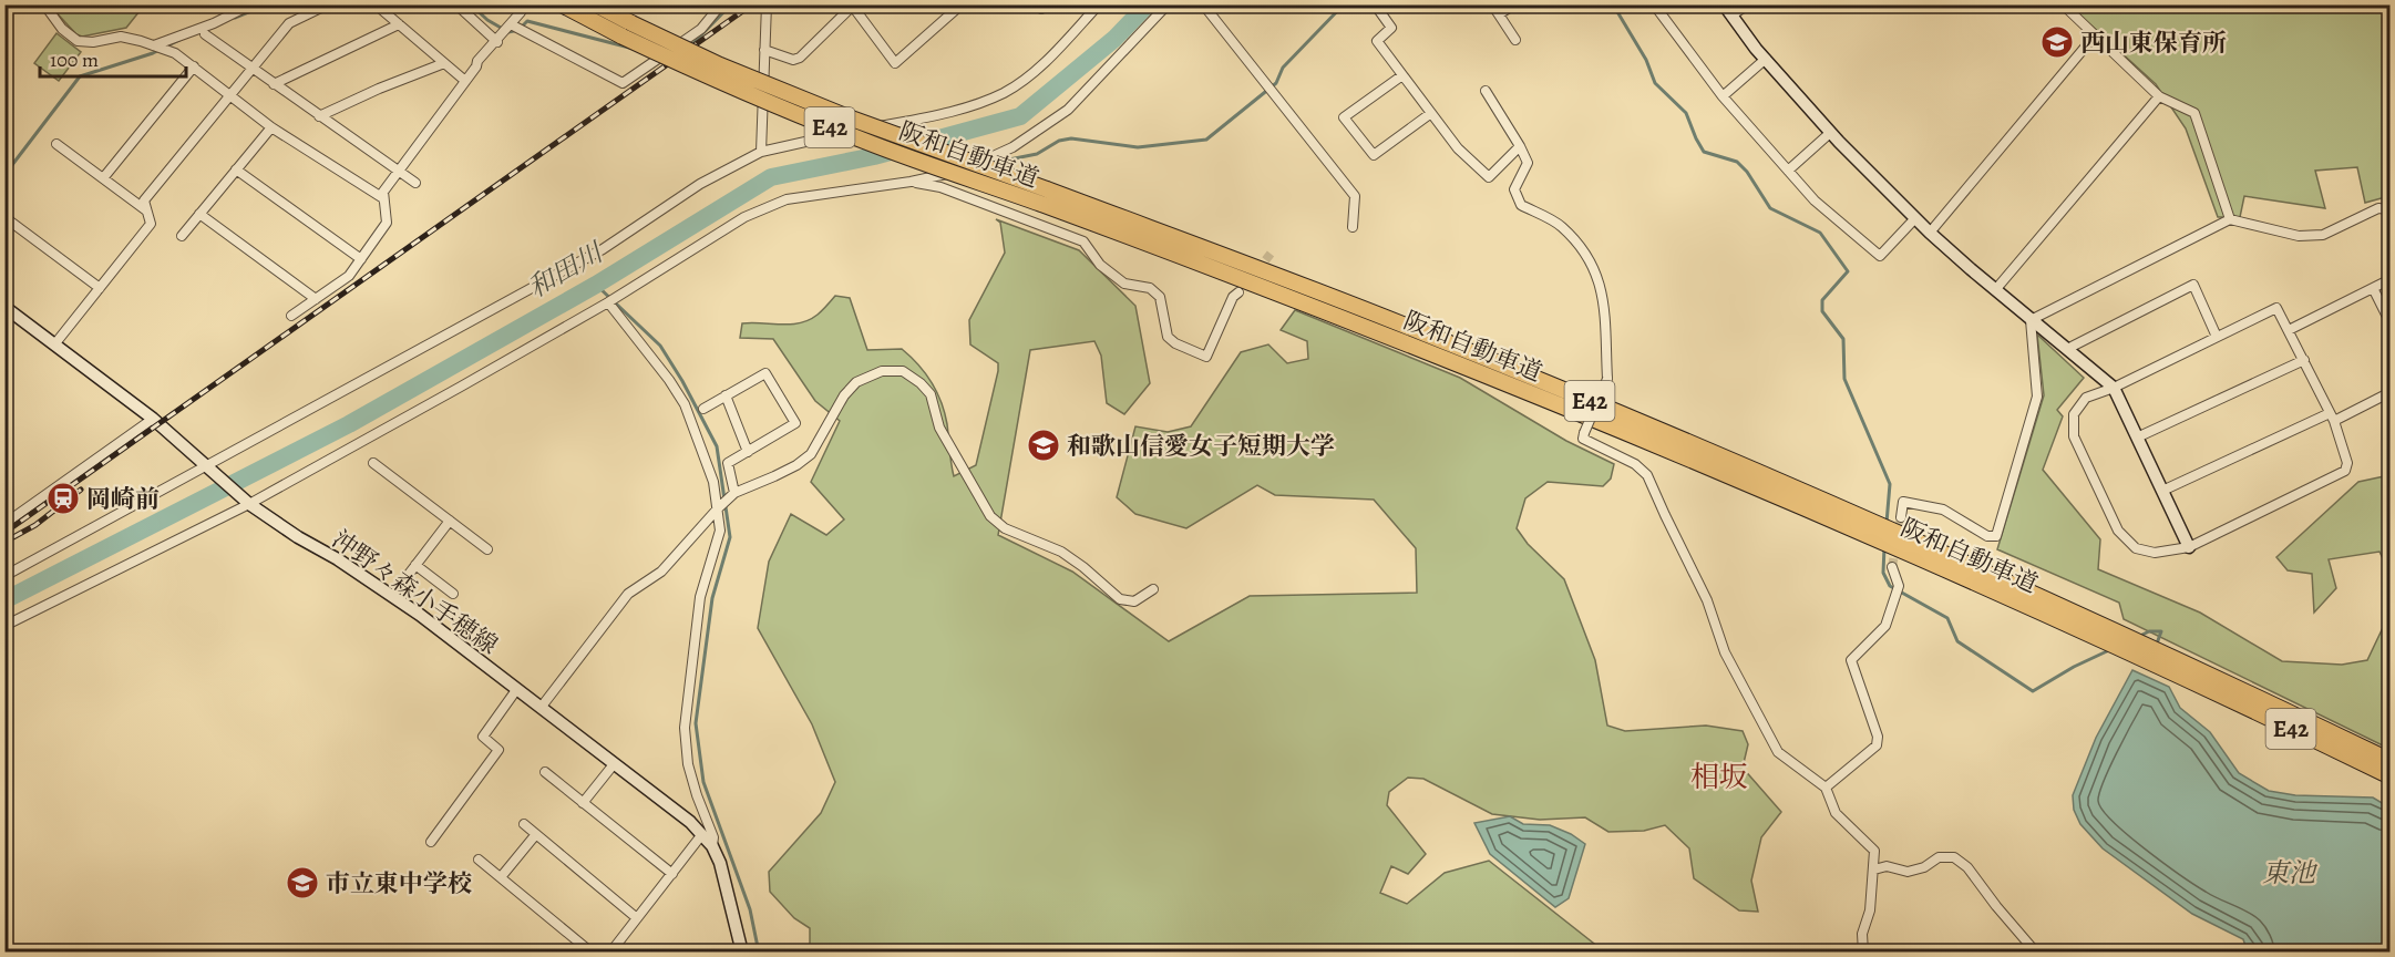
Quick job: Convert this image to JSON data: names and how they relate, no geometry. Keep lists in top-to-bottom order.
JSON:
{
  "streets": {
    "highway": ["E42", "阪和自動車道"],
    "main road": ["沖野々森小手穂線"]
  },
  "districts": ["相坂"],
  "water": ["和田川", "東池"],
  "places": {
    "school or university": ["西山東保育所", "和歌山信愛女子短期大学", "市立東中学校"],
    "station": ["岡崎前"]
  },
  "scale_bar": "100 m"
}
